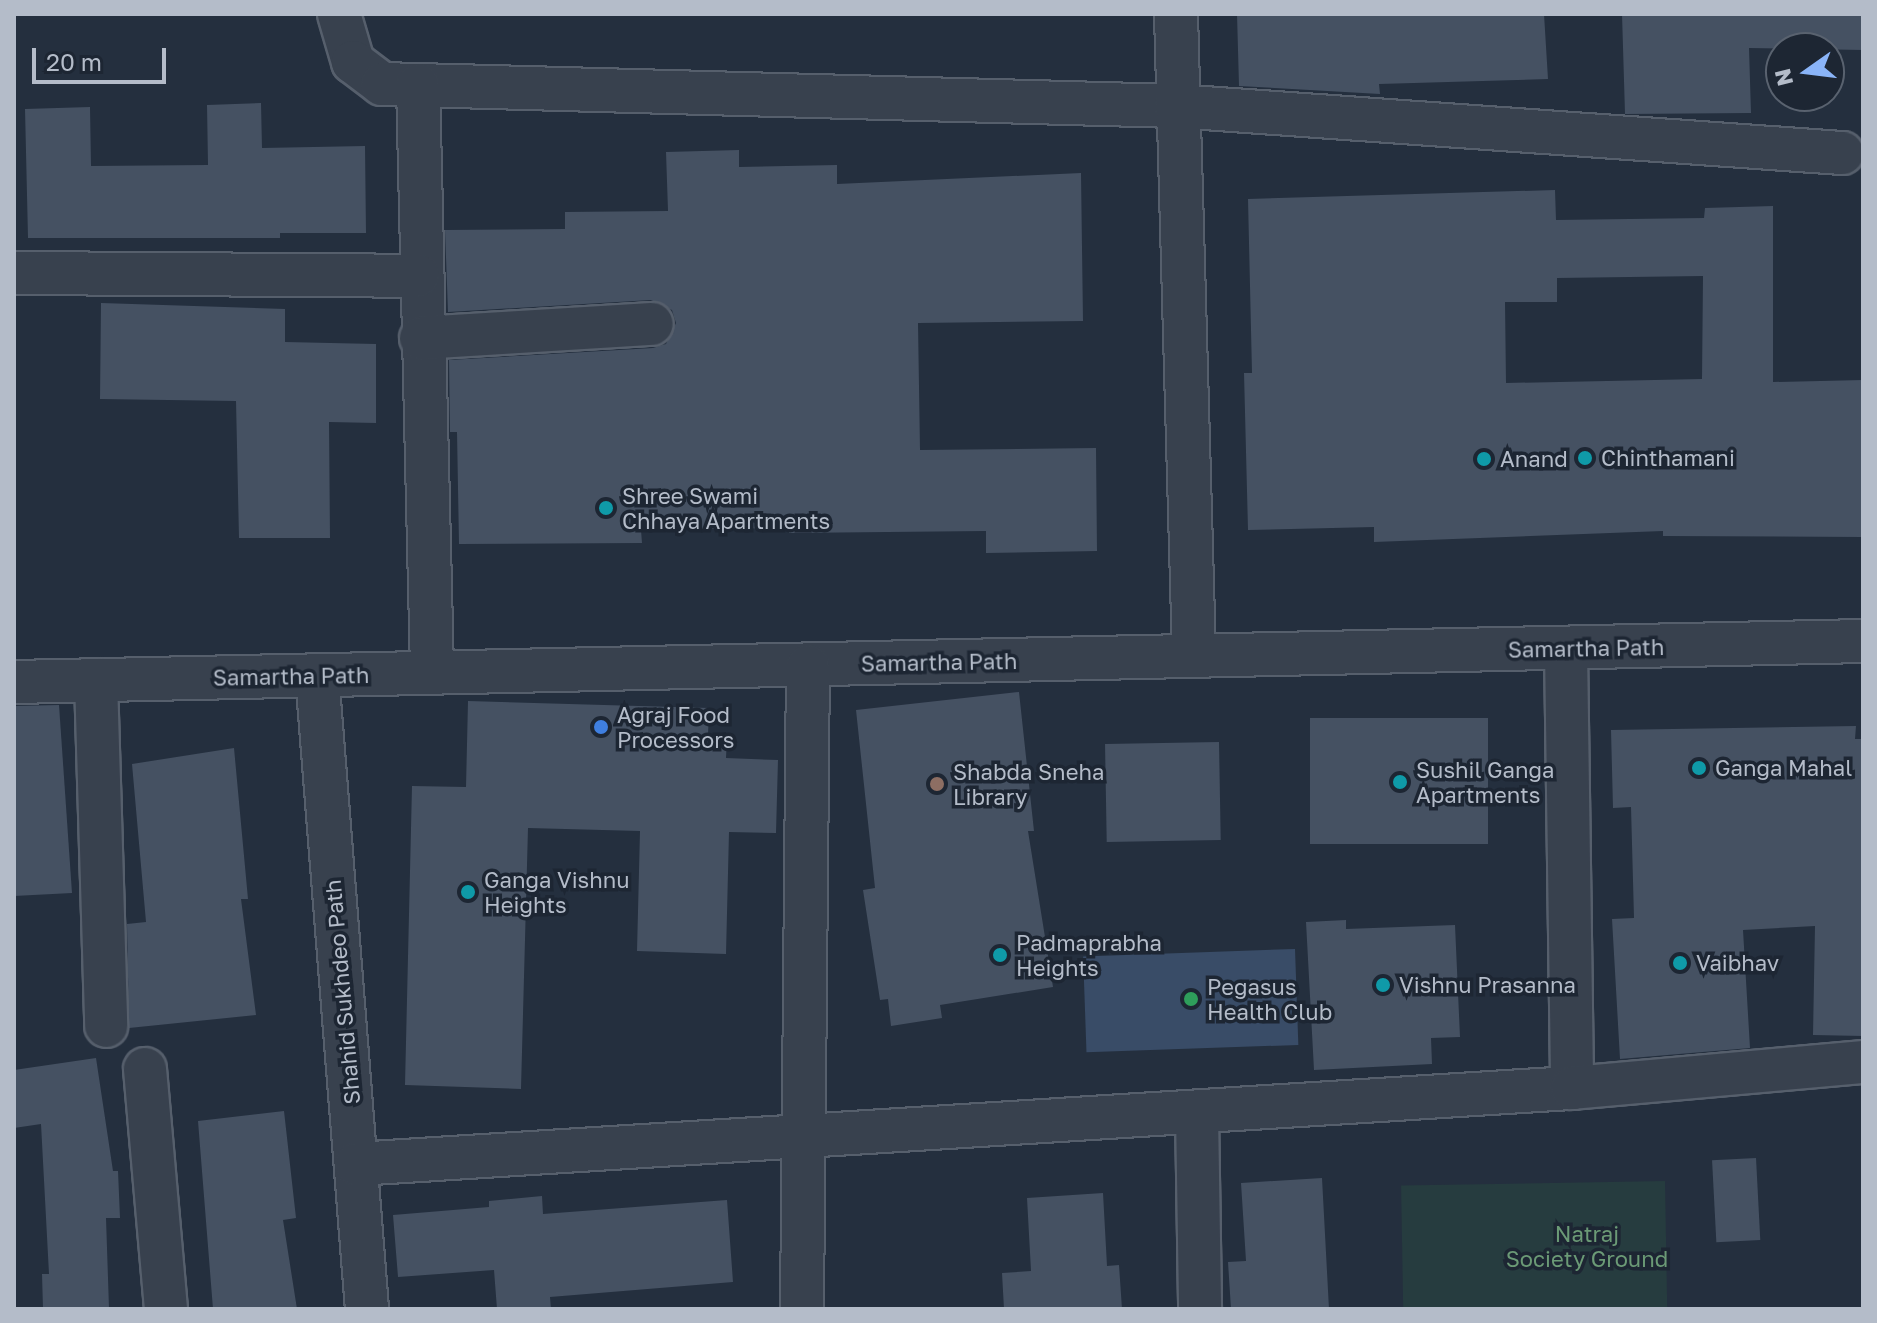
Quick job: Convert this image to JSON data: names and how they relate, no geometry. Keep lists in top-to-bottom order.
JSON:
{
  "streets": {
    "street": ["Samartha Path", "Shahid Sukhdeo Path"]
  },
  "crossings": [
    ["Samartha Path", "Shahid Sukhdeo Path"]
  ],
  "parks": ["Natraj Society Ground"],
  "places": [
    "Chinthamani",
    "Anand",
    "Shree Swami Chhaya Apartments",
    "Agraj Food Processors",
    "Ganga Mahal",
    "Sushil Ganga Apartments",
    "Shabda Sneha Library",
    "Ganga Vishnu Heights",
    "Padmaprabha Heights",
    "Vaibhav",
    "Vishnu Prasanna",
    "Pegasus Health Club"
  ],
  "scale_bar": "20 m",
  "north": "left"
}
